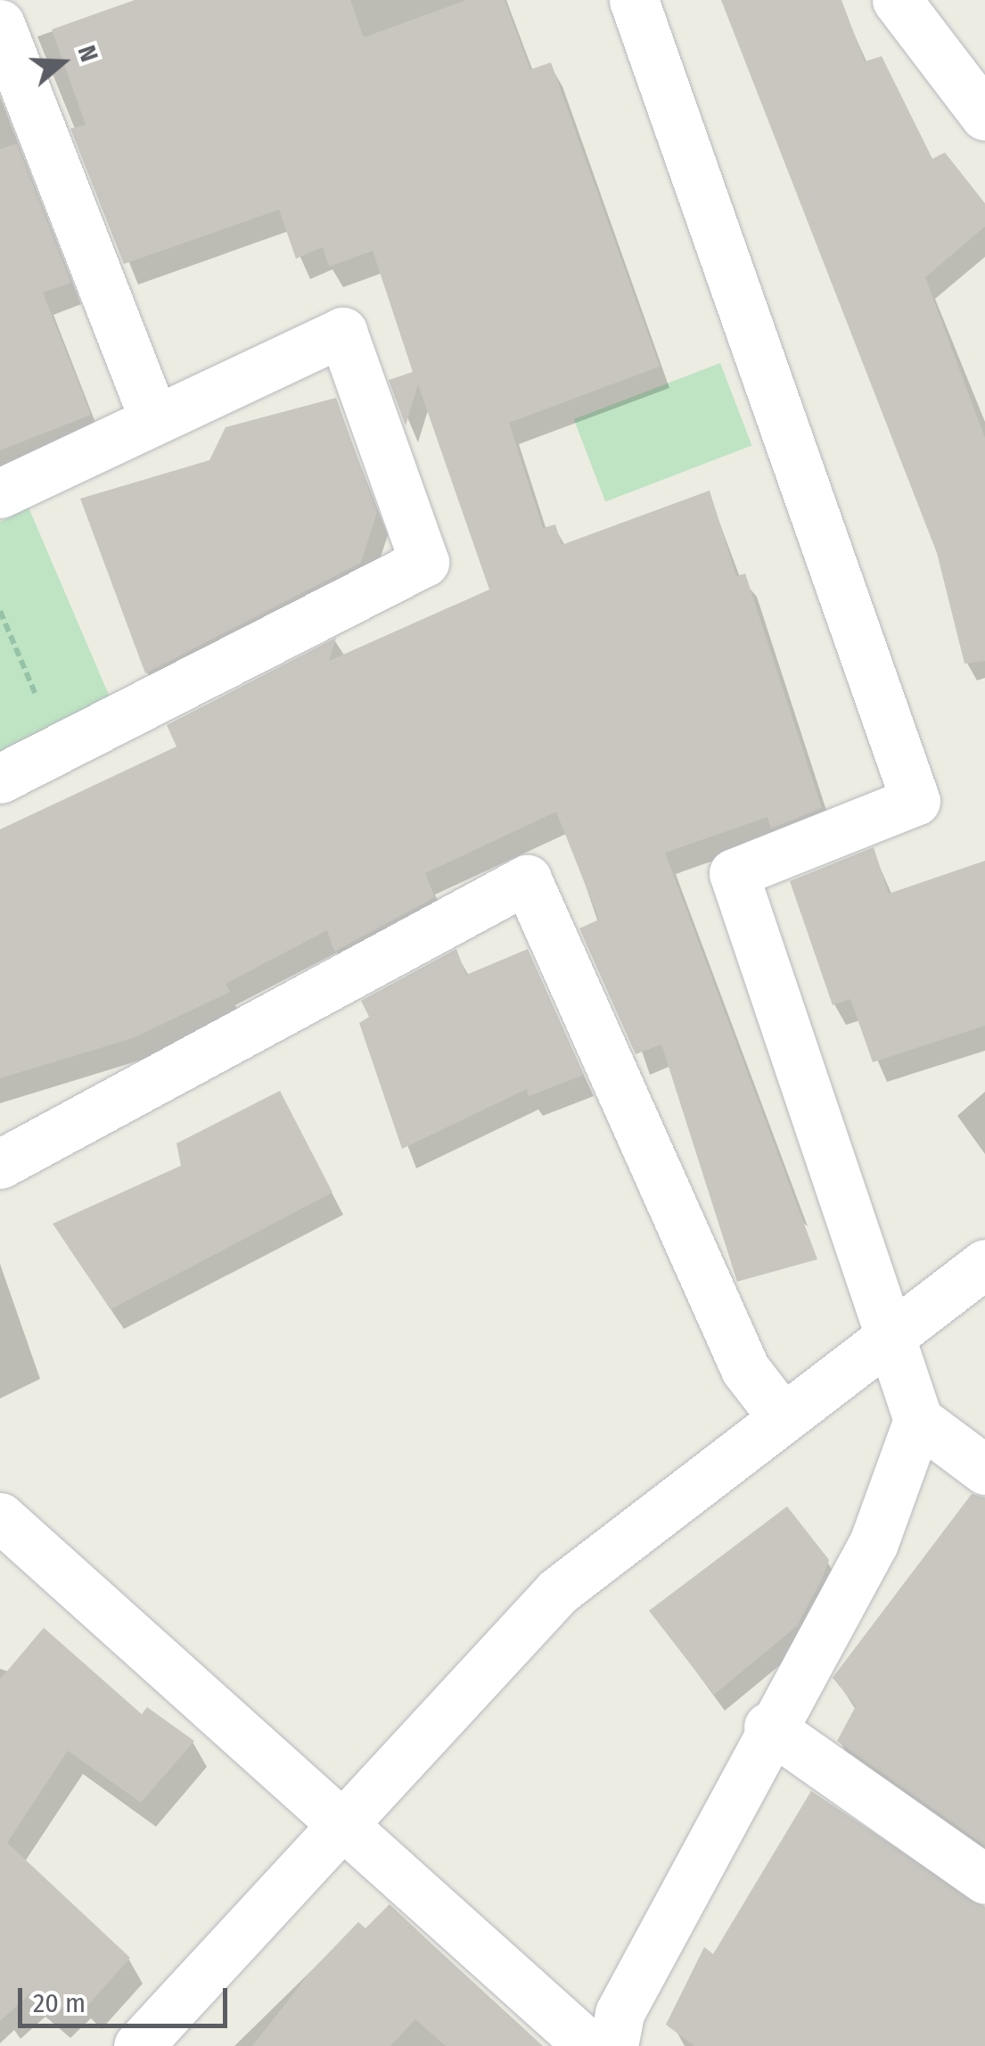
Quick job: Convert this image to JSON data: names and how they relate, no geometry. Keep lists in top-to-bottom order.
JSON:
{
  "scale_bar": "20 m",
  "north": "right"
}
